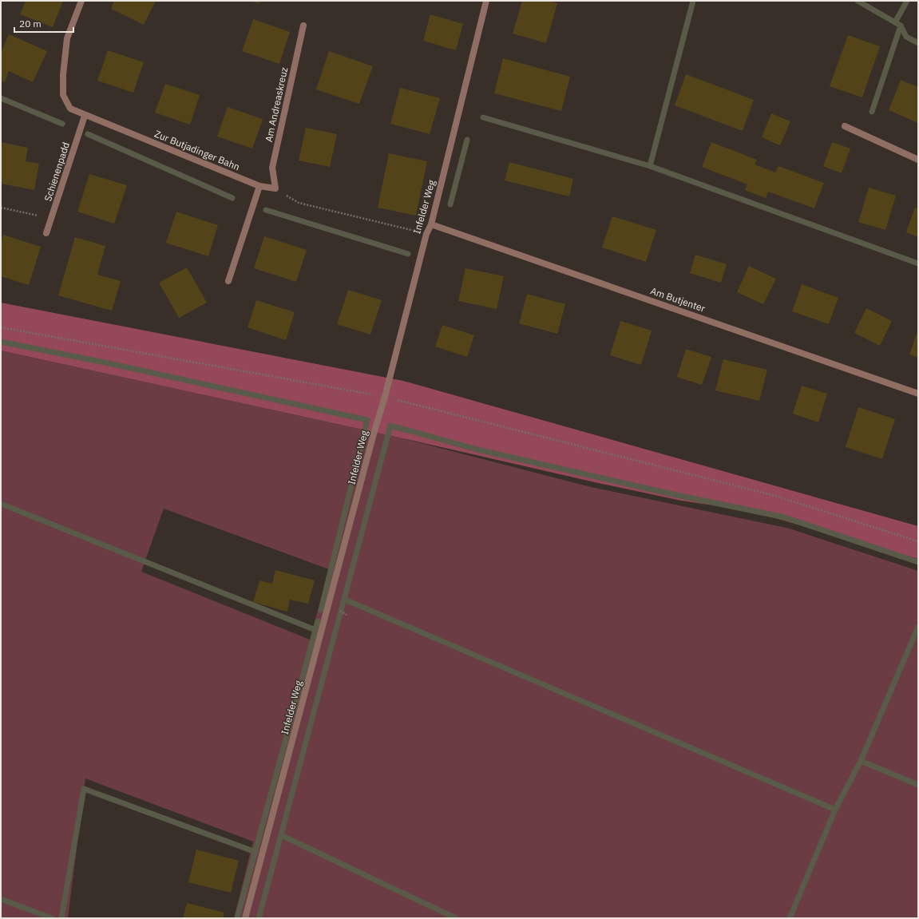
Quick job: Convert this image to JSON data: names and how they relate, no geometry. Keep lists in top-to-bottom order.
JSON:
{
  "streets": {
    "street": [
      "Am Andreaskreuz",
      "Zur Butjadinger Bahn",
      "Schienenpadd",
      "Infelder Weg",
      "Am Butjenter"
    ]
  },
  "crossings": [
    ["Am Andreaskreuz", "Zur Butjadinger Bahn"],
    ["Zur Butjadinger Bahn", "Schienenpadd"],
    ["Infelder Weg", "Am Butjenter"]
  ],
  "scale_bar": "20 m"
}
